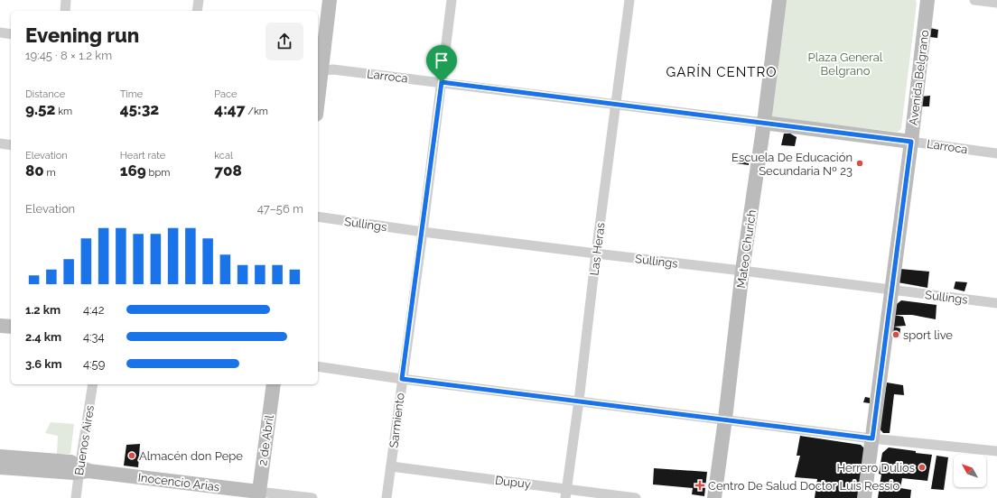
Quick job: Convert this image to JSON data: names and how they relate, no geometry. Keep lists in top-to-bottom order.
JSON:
{
  "streets": {
    "street": [
      "Larroca",
      "Avenida Belgrano",
      "Sullings",
      "Las Heras",
      "Mateo Churich",
      "Sarmiento",
      "Buenos Aires",
      "2 de Abril",
      "Inocencio Arias",
      "Dupuy"
    ]
  },
  "crossings": [
    ["Larroca", "Avenida Belgrano"],
    ["Larroca", "Las Heras"],
    ["Larroca", "Mateo Churich"],
    ["Larroca", "Sarmiento"],
    ["Avenida Belgrano", "Sullings"],
    ["Sullings", "Las Heras"],
    ["Sullings", "Mateo Churich"],
    ["Sullings", "Sarmiento"],
    ["Las Heras", "Dupuy"],
    ["Sarmiento", "Dupuy"],
    ["Buenos Aires", "Inocencio Arias"],
    ["2 de Abril", "Inocencio Arias"]
  ],
  "districts": ["GARÍN CENTRO"],
  "parks": ["Plaza General Belgrano"],
  "places": {
    "other": [
      "Escuela De Educación Secundaria Nº 23",
      "sport live",
      "Almacén don Pepe",
      "Herrero Dulios"
    ],
    "health": ["Centro De Salud Doctor Luis Ressio"]
  },
  "north": "top left",
  "page": {
    "heading": ["Evening run", "19:45 · 8 × 1.2 km"],
    "stats": [
      ["Distance", "9.52 km"],
      ["Time", "45:32"],
      ["Pace", "4:47 /km"],
      ["Elevation", "80 m"],
      ["Heart rate", "169 bpm"],
      ["kcal", "708"]
    ],
    "chart": ["Elevation", "47–56 m"],
    "list": [
      {
        "name": "1.2 km",
        "note": "4:42"
      },
      {
        "name": "2.4 km",
        "note": "4:34"
      },
      {
        "name": "3.6 km",
        "note": "4:59"
      }
    ]
  }
}
